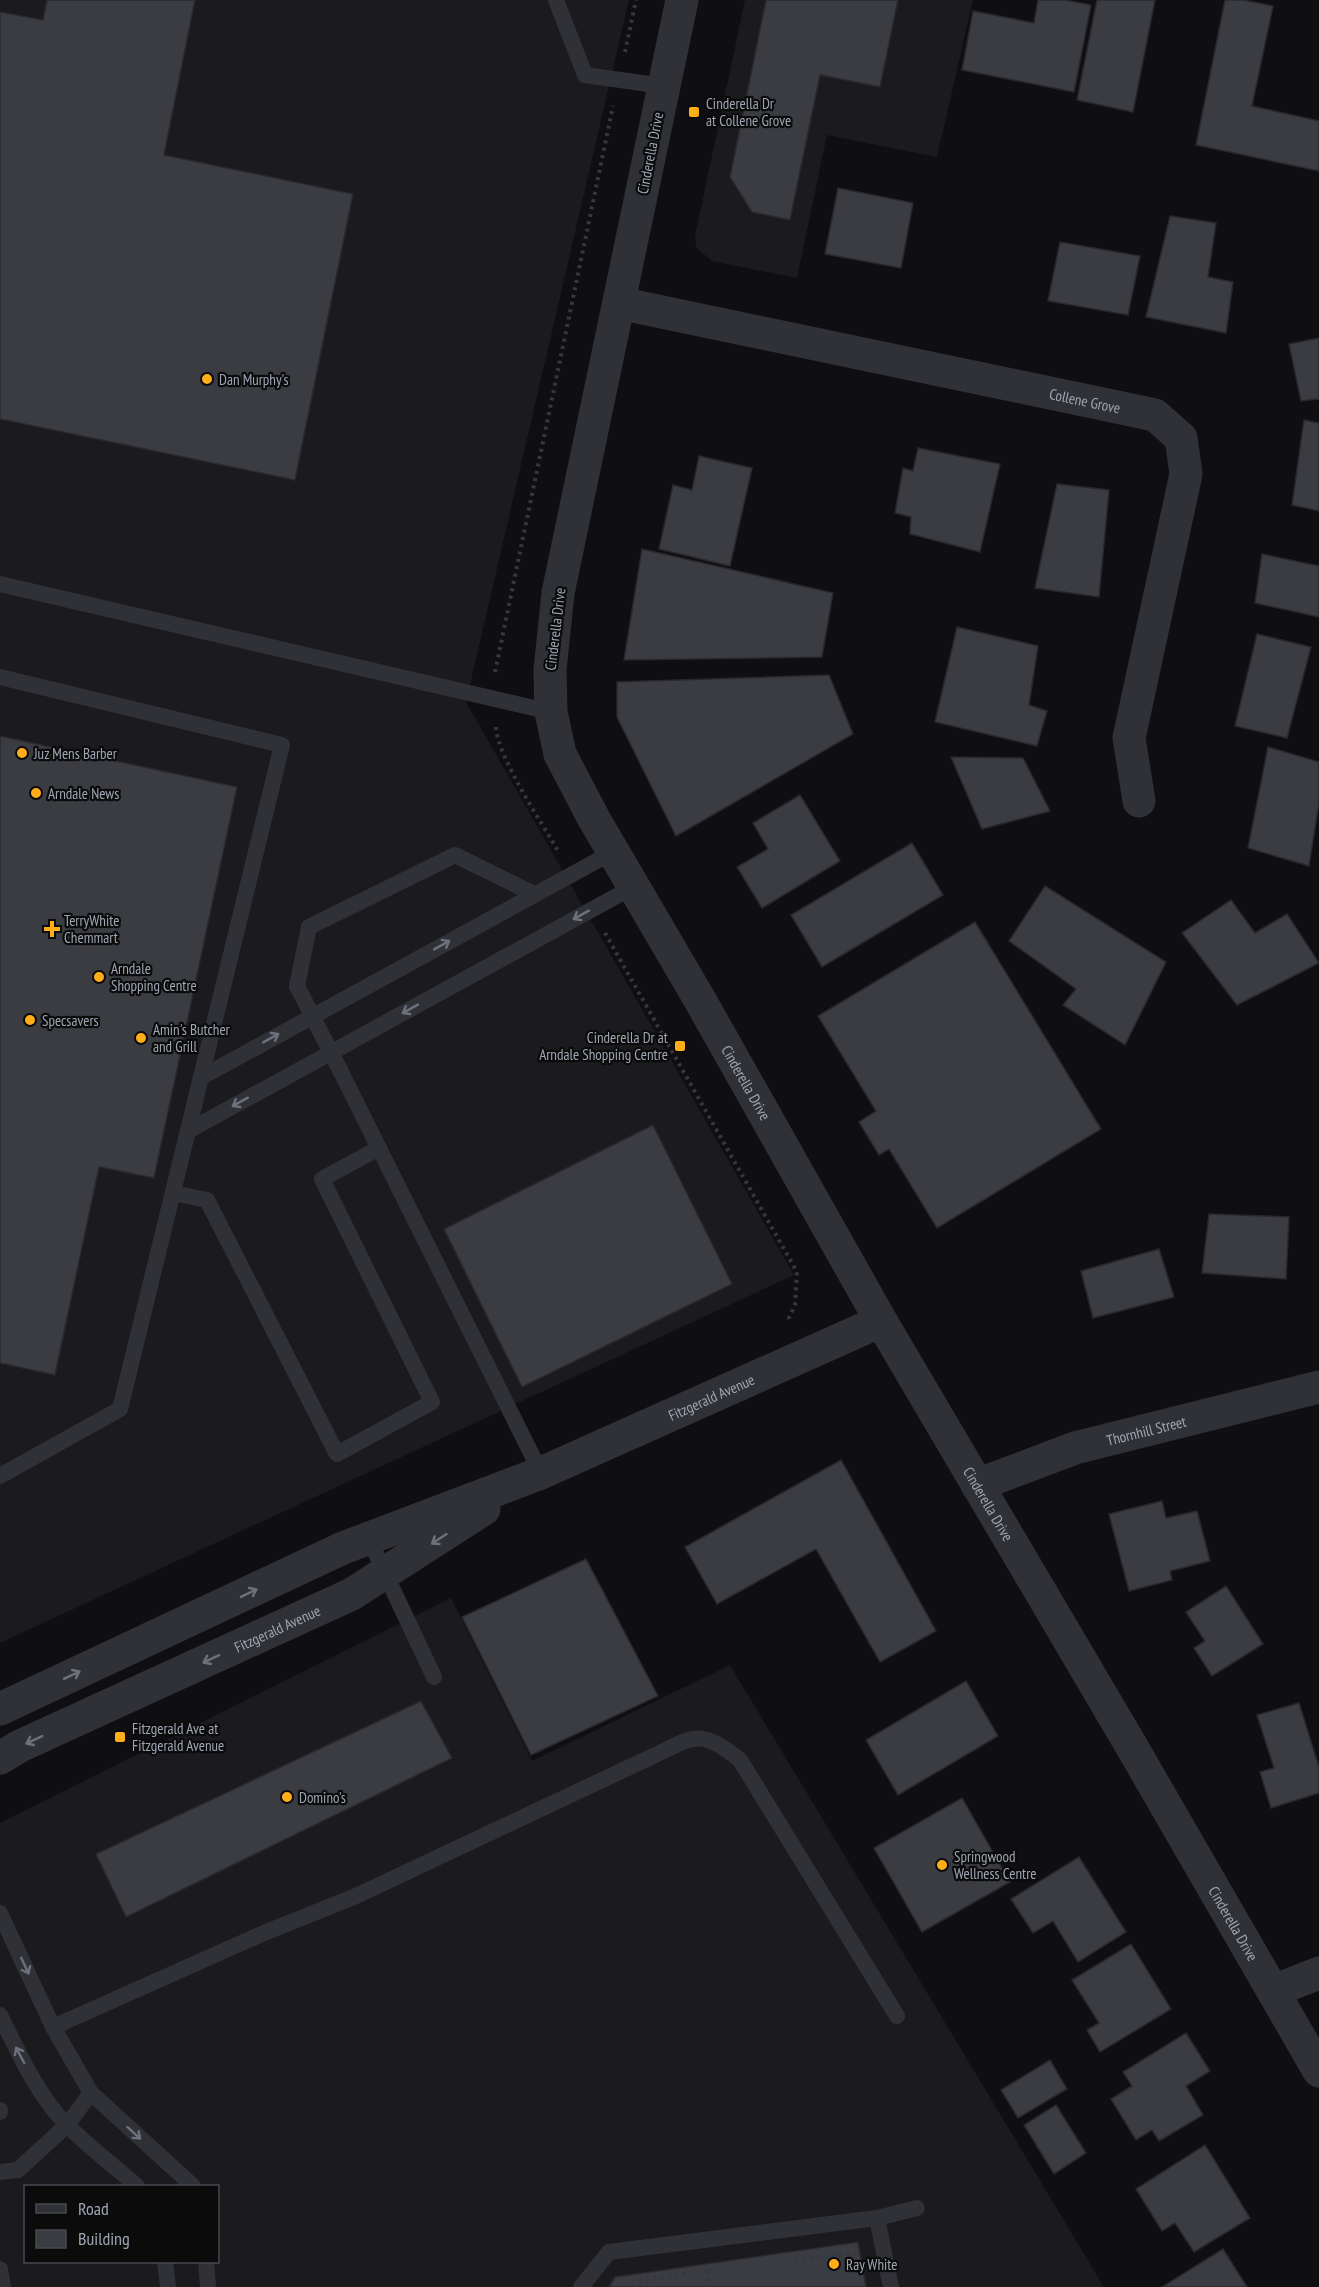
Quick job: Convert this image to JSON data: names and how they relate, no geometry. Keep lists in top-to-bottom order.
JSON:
{
  "streets": {
    "street": [
      "Cinderella Drive",
      "Collene Grove",
      "Fitzgerald Avenue",
      "Thornhill Street"
    ]
  },
  "crossings": [
    ["Cinderella Drive", "Collene Grove"],
    ["Cinderella Drive", "Fitzgerald Avenue"],
    ["Cinderella Drive", "Thornhill Street"]
  ],
  "places": {
    "transit": ["Cinderella Dr at Collene Grove", "Cinderella Dr at Arndale Shopping Centre", "Fitzgerald Ave at Fitzgerald Avenue"],
    "other": [
      "Dan Murphy's",
      "Juz Mens Barber",
      "Arndale News",
      "Arndale Shopping Centre",
      "Specsavers",
      "Amin's Butcher and Grill",
      "Domino's",
      "Springwood Wellness Centre",
      "Ray White"
    ],
    "health": ["TerryWhite Chemmart"]
  },
  "legend": ["Road", "Building"]
}
